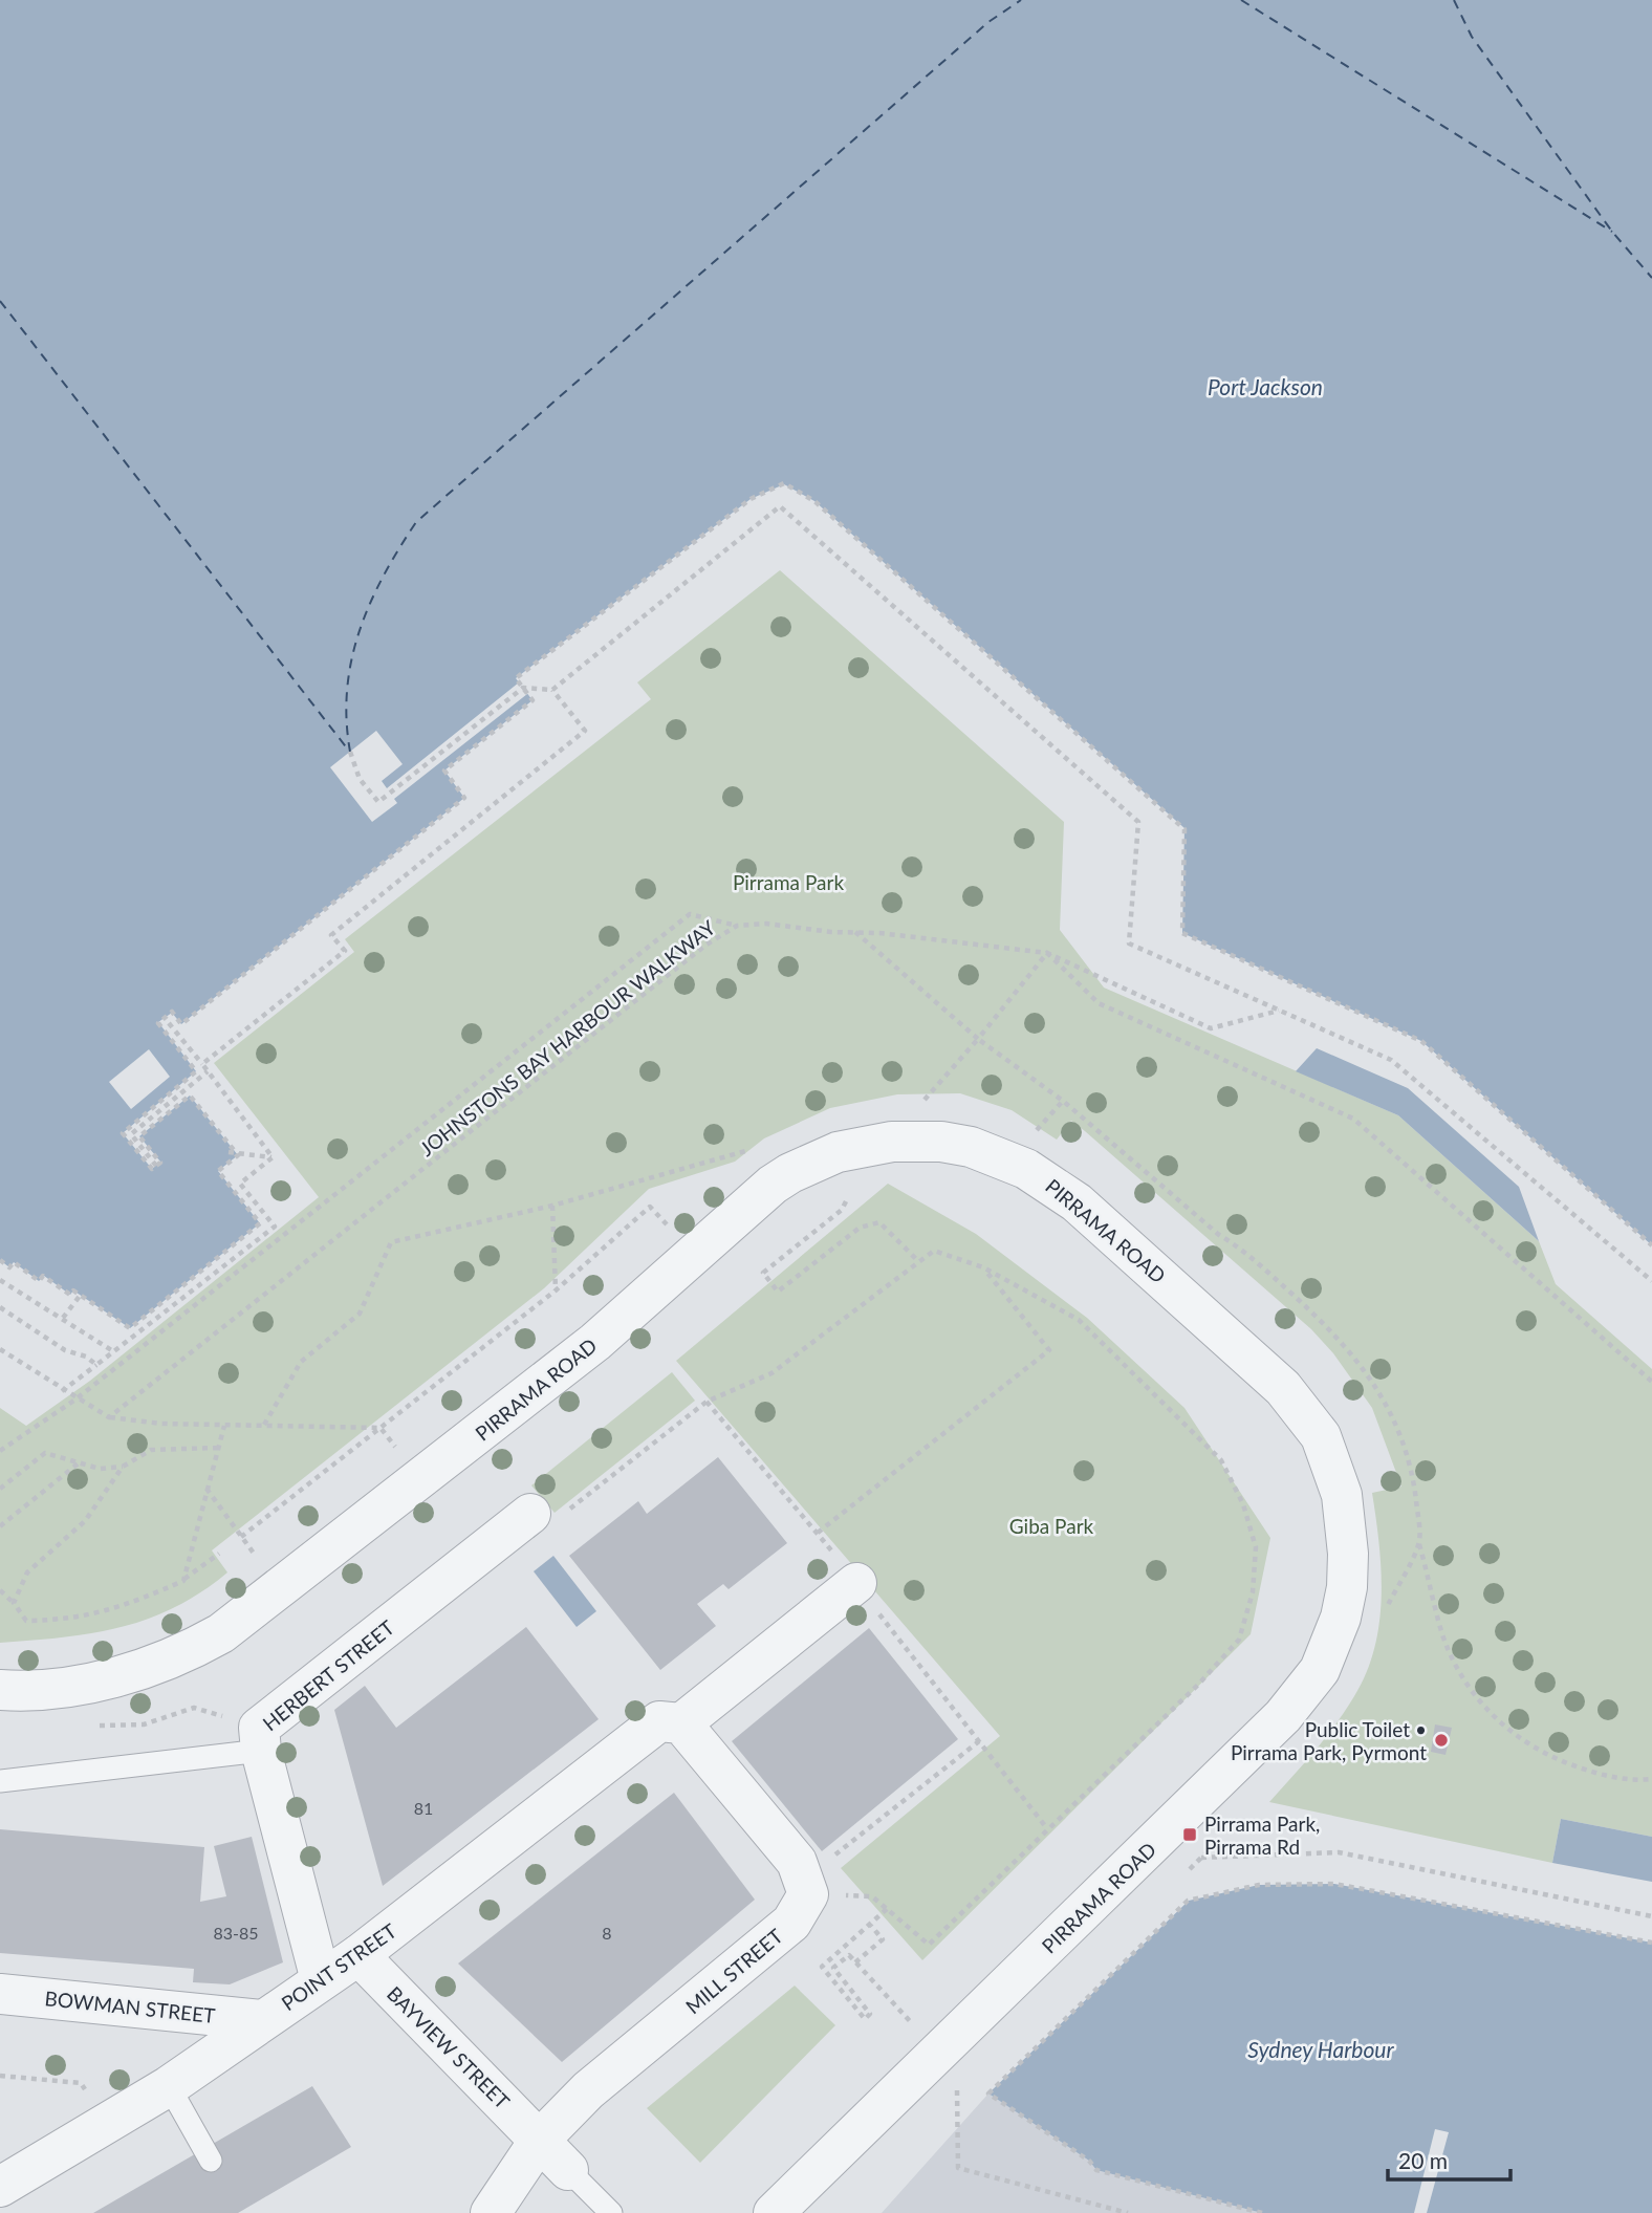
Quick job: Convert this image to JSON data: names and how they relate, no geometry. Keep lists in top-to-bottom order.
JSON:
{
  "streets": {
    "street": [
      "PIRRAMA ROAD",
      "HERBERT STREET",
      "POINT STREET",
      "MILL STREET",
      "BOWMAN STREET",
      "BAYVIEW STREET"
    ],
    "path": ["JOHNSTONS BAY HARBOUR WALKWAY"]
  },
  "crossings": [
    ["HERBERT STREET", "POINT STREET"],
    ["POINT STREET", "BOWMAN STREET"],
    ["POINT STREET", "BAYVIEW STREET"],
    ["MILL STREET", "BAYVIEW STREET"]
  ],
  "water": ["Port Jackson", "Sydney Harbour"],
  "parks": ["Pirrama Park", "Giba Park"],
  "places": {
    "other": ["Public Toilet • Pirrama Park, Pyrmont"],
    "transit": ["Pirrama Park, Pirrama Rd"]
  },
  "house_numbers": ["81", "83-85", "8"],
  "scale_bar": "20 m"
}
